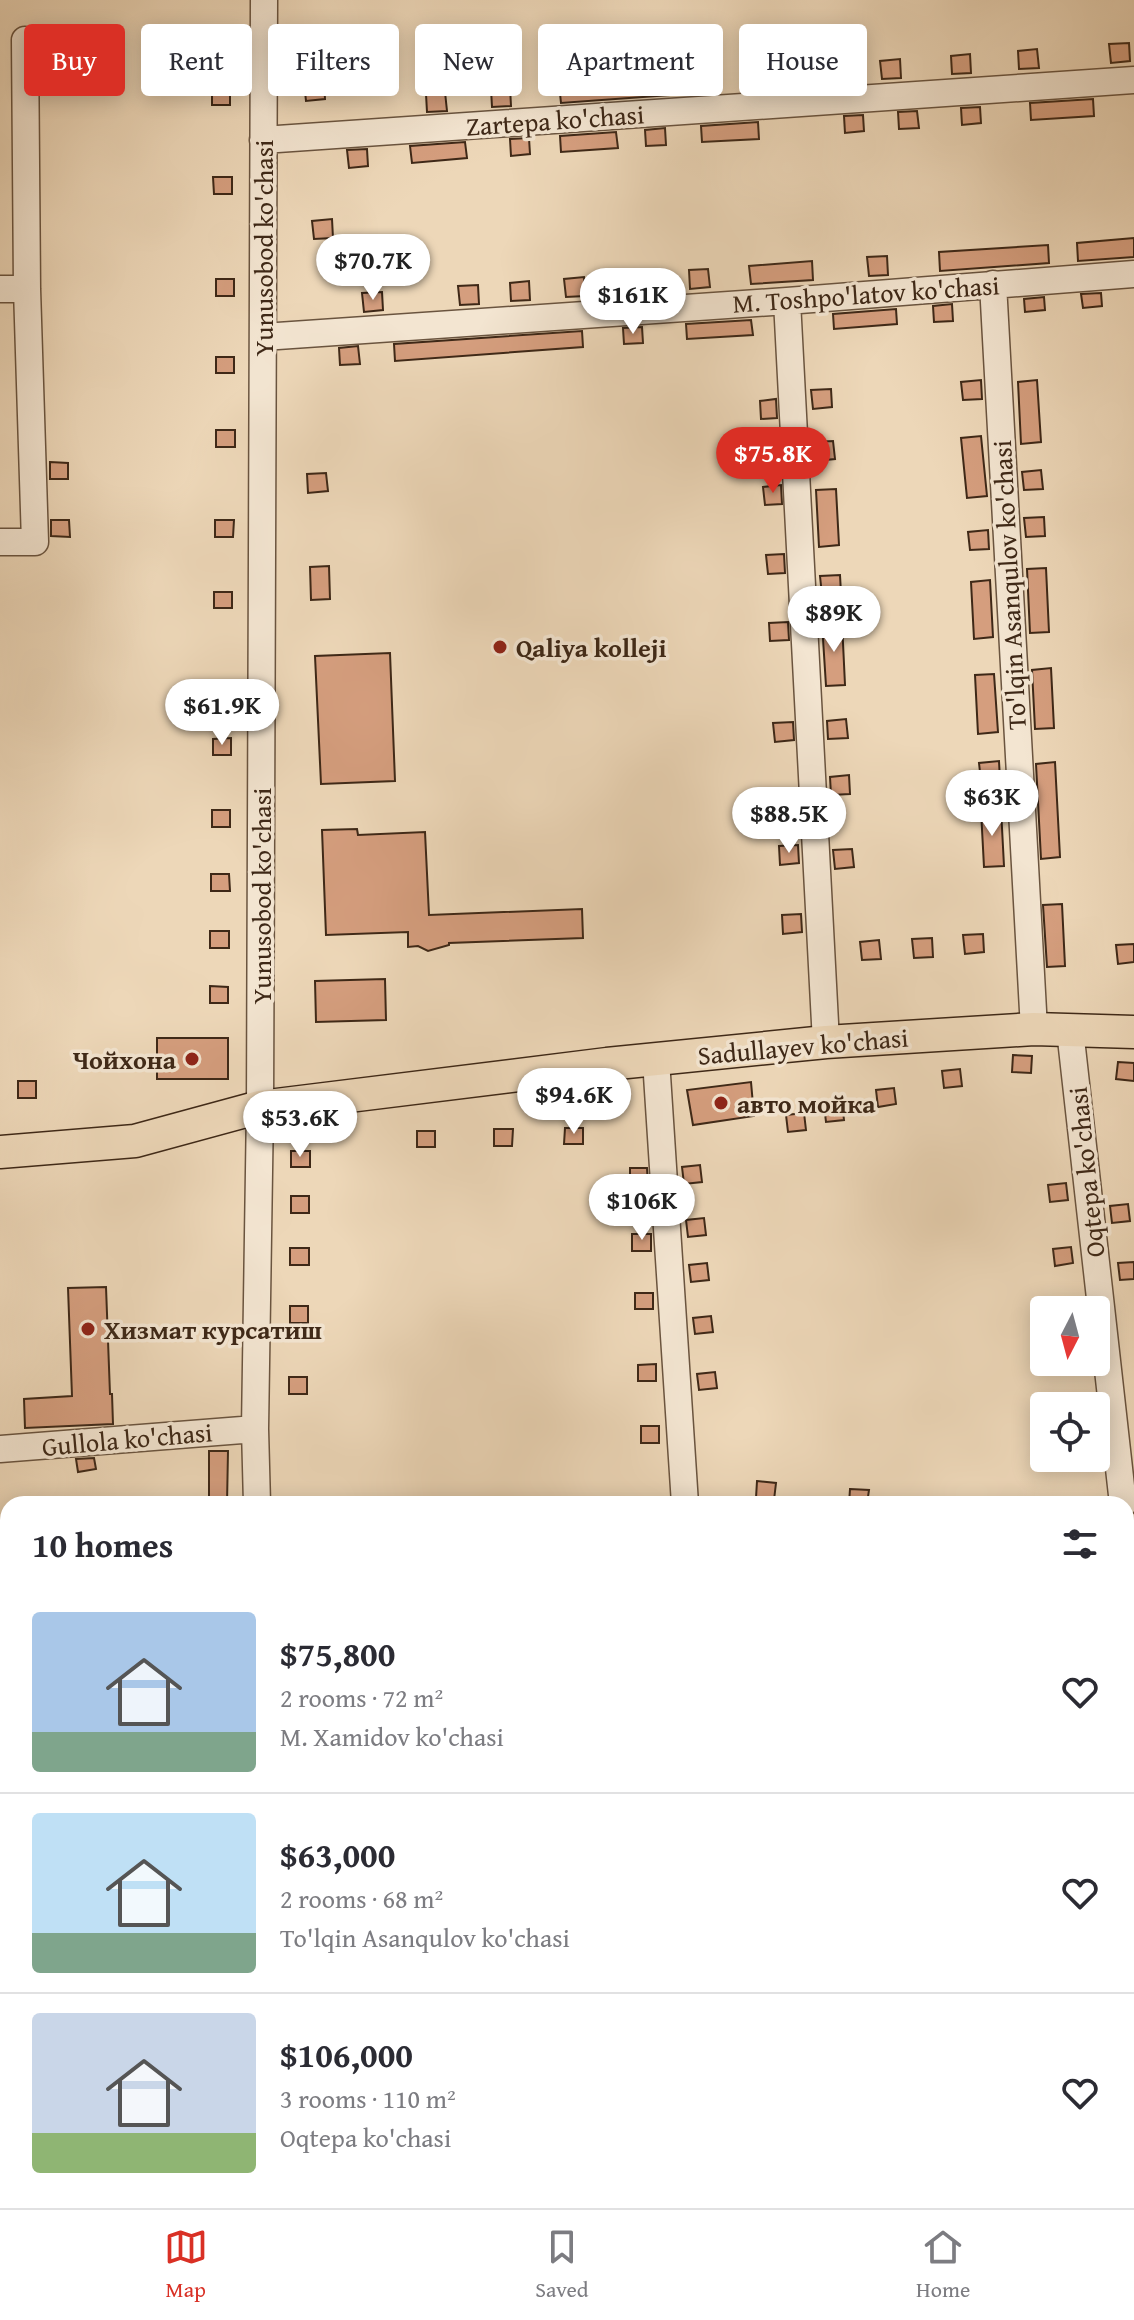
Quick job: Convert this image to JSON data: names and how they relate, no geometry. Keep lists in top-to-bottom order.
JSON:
{
  "streets": {
    "main road": ["Sadullayev ko'chasi"],
    "street": [
      "Zartepa ko'chasi",
      "Yunusobod ko'chasi",
      "M. Toshpo'latov ko'chasi",
      "To'lqin Asanqulov ko'chasi",
      "Oqtepa ko'chasi",
      "Gullola ko'chasi"
    ]
  },
  "crossings": [
    ["Zartepa ko'chasi", "Yunusobod ko'chasi"],
    ["Yunusobod ko'chasi", "M. Toshpo'latov ko'chasi"],
    ["Yunusobod ko'chasi", "Sadullayev ko'chasi"],
    ["Yunusobod ko'chasi", "Gullola ko'chasi"],
    ["M. Toshpo'latov ko'chasi", "To'lqin Asanqulov ko'chasi"],
    ["To'lqin Asanqulov ko'chasi", "Sadullayev ko'chasi"],
    ["Sadullayev ko'chasi", "Oqtepa ko'chasi"]
  ],
  "places": [
    "Qaliya kolleji",
    "Чойхона",
    "авто мойка",
    "Хизмат курсатиш"
  ],
  "north": "bottom",
  "page": {
    "chip": [
      "Buy",
      "Rent",
      "Filters",
      "New",
      "Apartment",
      "House"
    ],
    "price": [
      "$70.7K",
      "$161K",
      "$75.8K",
      "$89K",
      "$61.9K",
      "$63K",
      "$88.5K",
      "$94.6K",
      "$53.6K",
      "$106K"
    ],
    "heading": "10 homes",
    "list": [
      {
        "name": "$75,800",
        "note": "2 rooms · 72 m² · M. Xamidov ko'chasi"
      },
      {
        "name": "$63,000",
        "note": "2 rooms · 68 m² · To'lqin Asanqulov ko'chasi"
      },
      {
        "name": "$106,000",
        "note": "3 rooms · 110 m² · Oqtepa ko'chasi"
      }
    ],
    "tabs": ["Map", "Saved", "Home"]
  }
}
